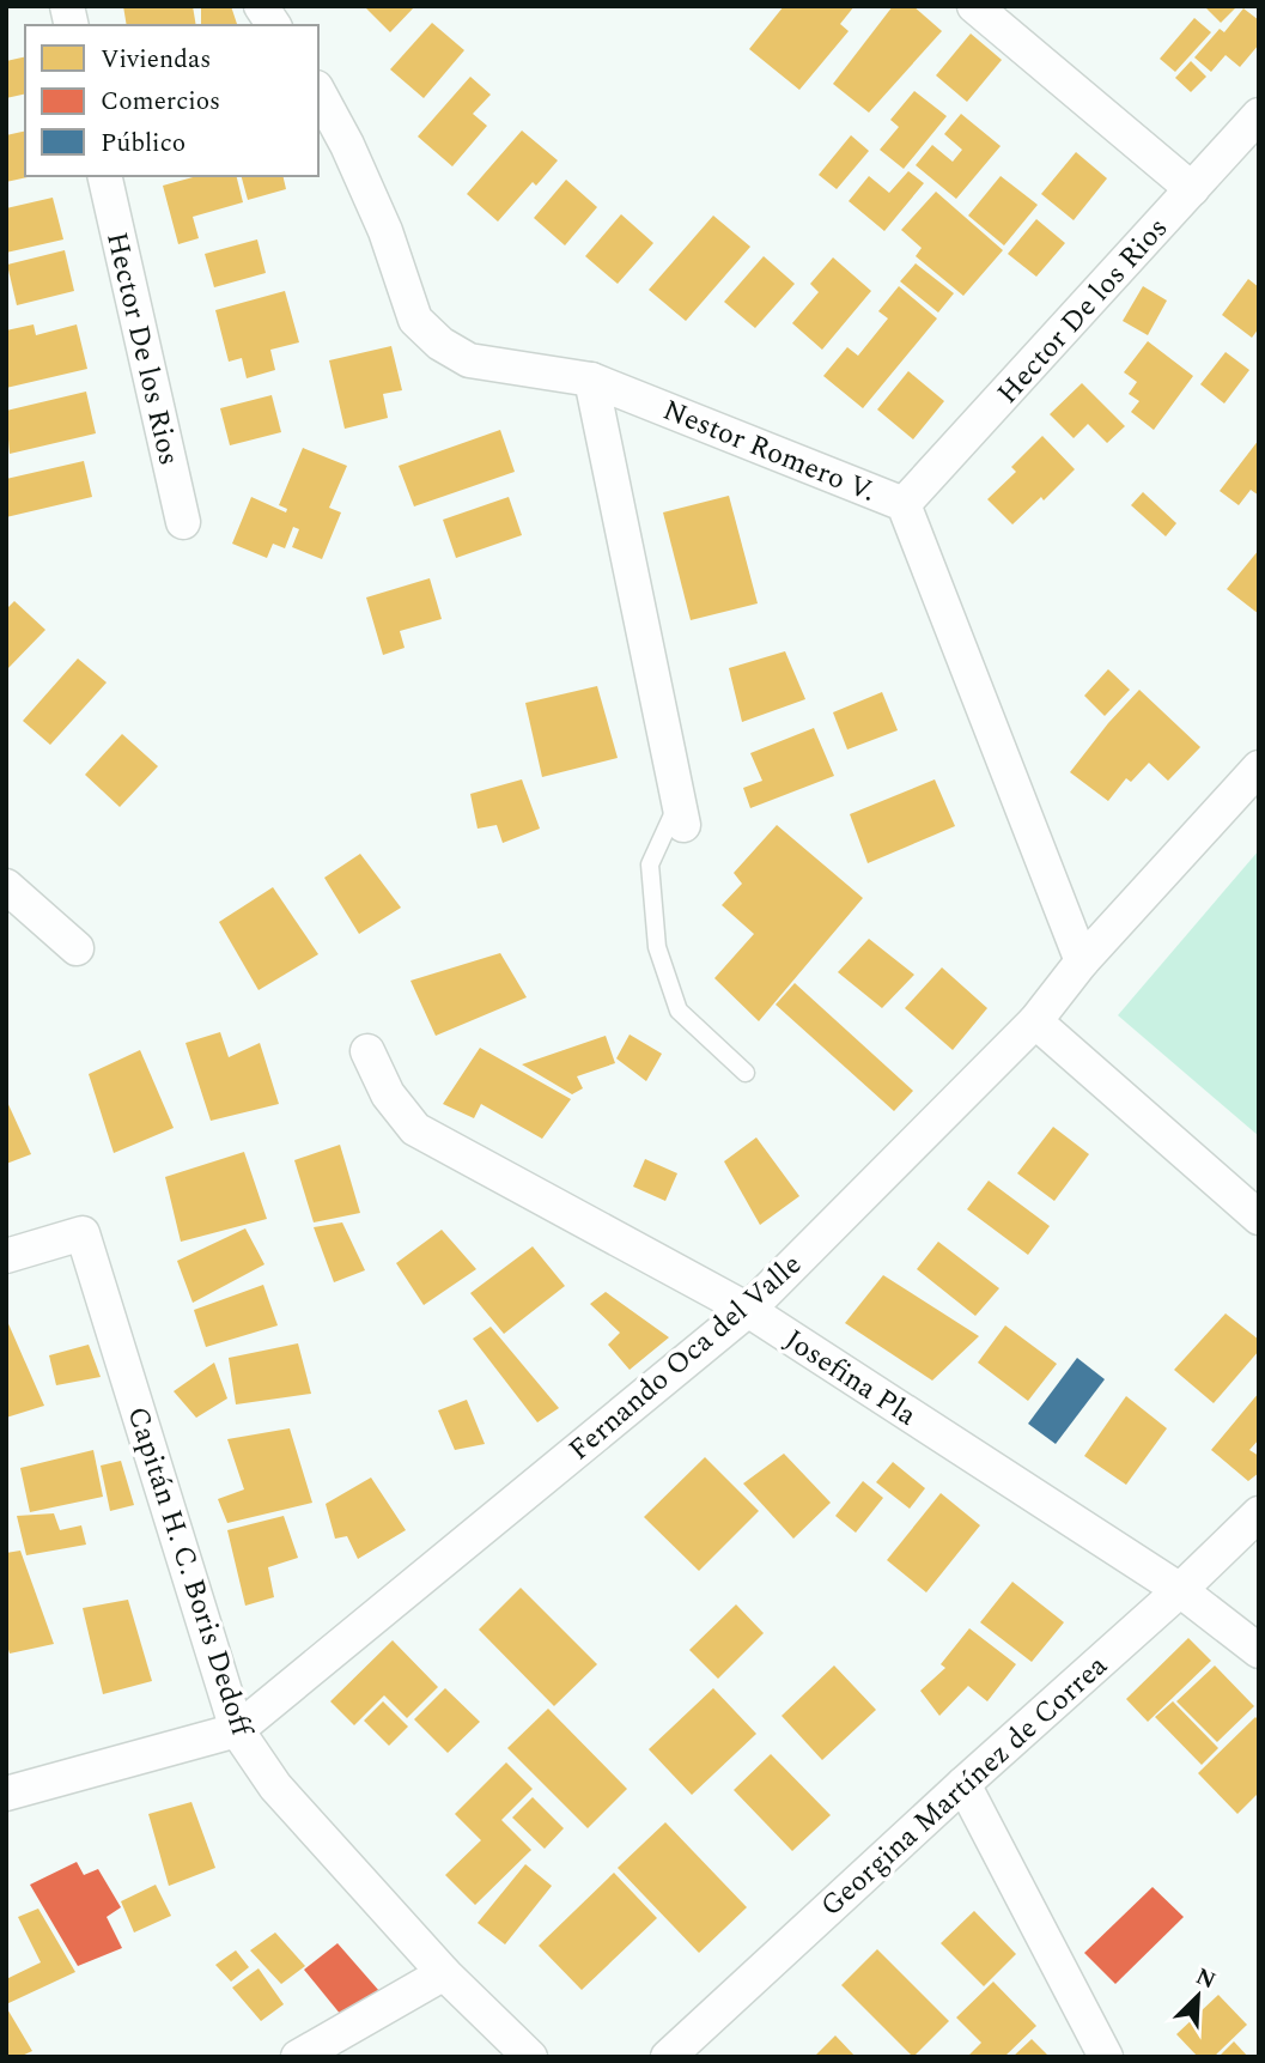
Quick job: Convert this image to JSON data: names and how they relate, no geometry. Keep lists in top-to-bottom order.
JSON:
{
  "streets": {
    "street": [
      "Hector De los Rios",
      "Nestor Romero V.",
      "Fernando Oca del Valle",
      "Josefina Pla",
      "Capitán H. C. Boris Dedoff",
      "Georgina Martínez de Correa"
    ]
  },
  "crossings": [
    ["Hector De los Rios", "Nestor Romero V."],
    ["Nestor Romero V.", "Fernando Oca del Valle"],
    ["Fernando Oca del Valle", "Josefina Pla"],
    ["Fernando Oca del Valle", "Capitán H. C. Boris Dedoff"],
    ["Josefina Pla", "Georgina Martínez de Correa"]
  ],
  "legend": ["Viviendas", "Comercios", "Público"],
  "north": "top right"
}
